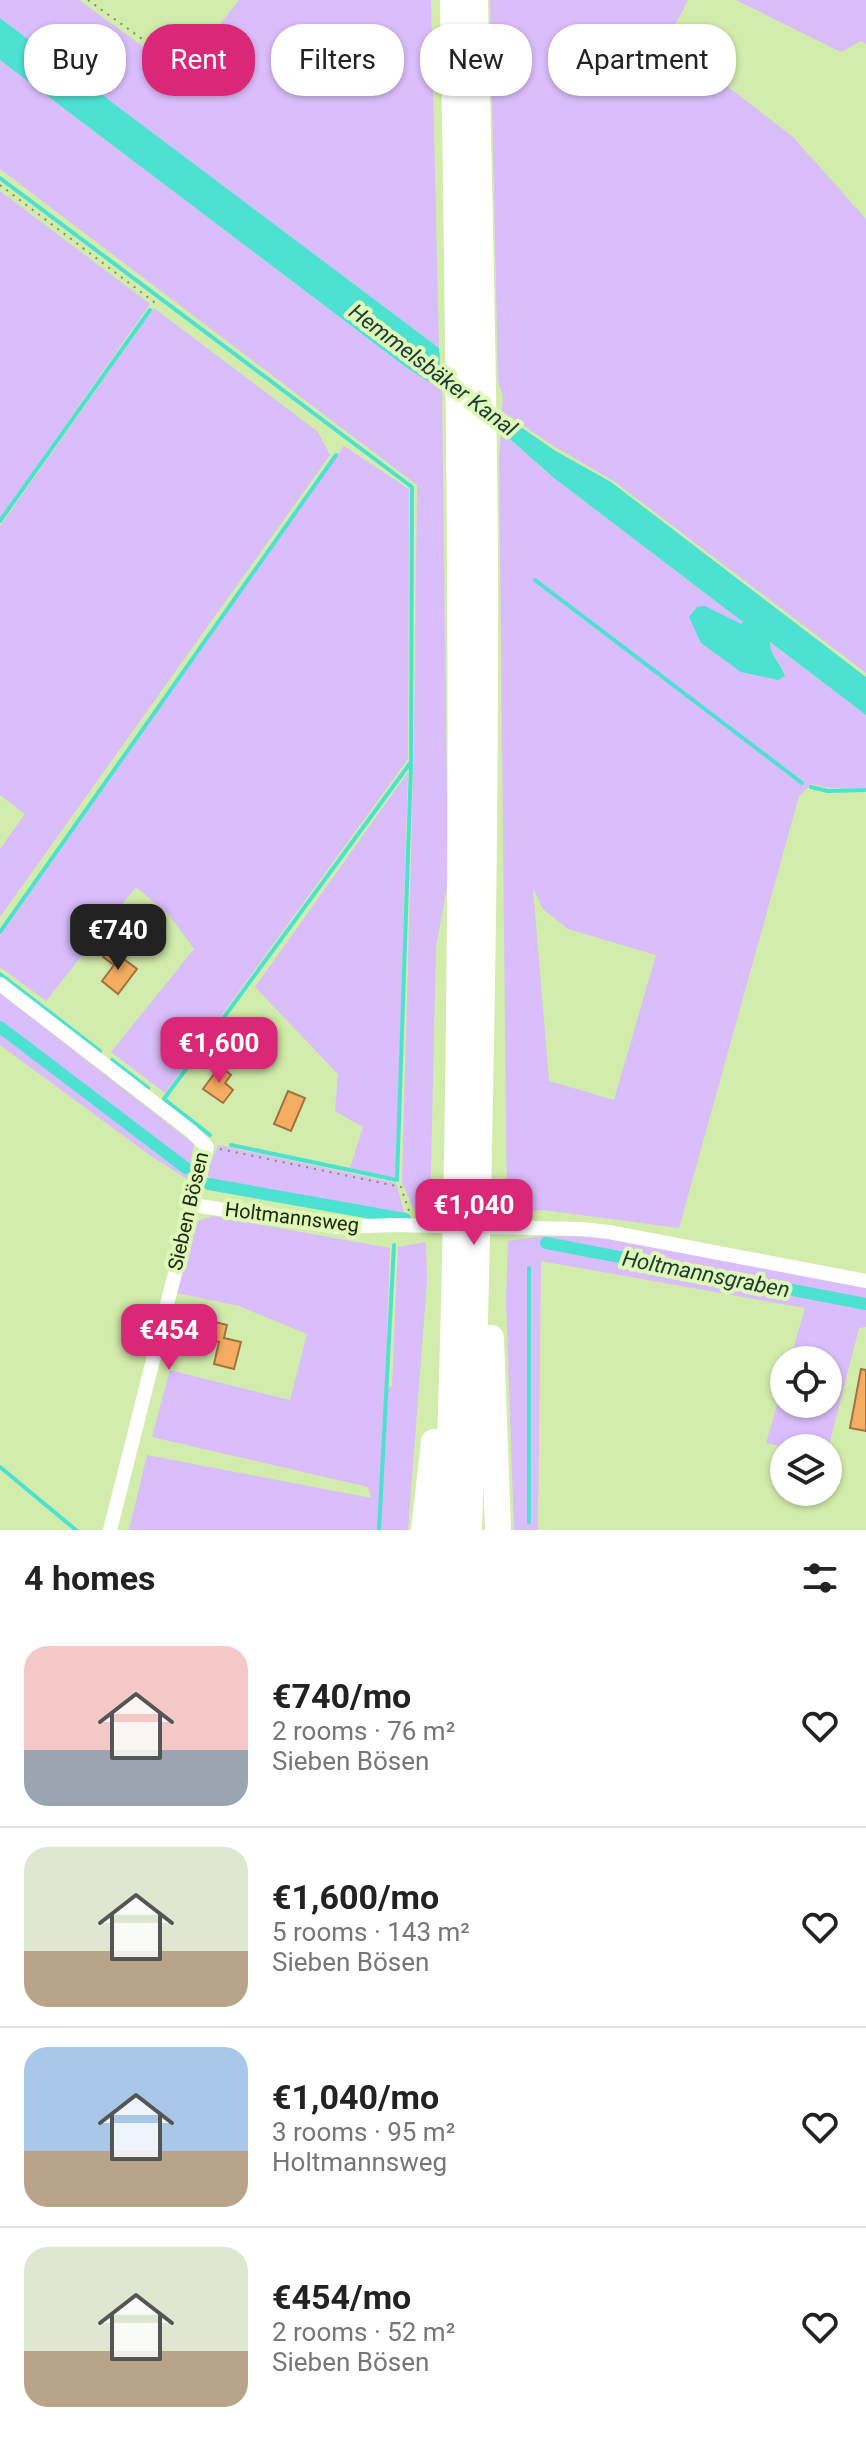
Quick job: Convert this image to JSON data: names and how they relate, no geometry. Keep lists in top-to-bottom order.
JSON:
{
  "streets": {
    "street": ["Sieben Bösen", "Holtmannsweg"]
  },
  "crossings": [
    ["Sieben Bösen", "Holtmannsweg"]
  ],
  "water": ["Hemmelsbäker Kanal", "Holtmannsgraben"],
  "page": {
    "chip": [
      "Buy",
      "Rent",
      "Filters",
      "New",
      "Apartment"
    ],
    "price": [
      "€740",
      "€1,600",
      "€1,040",
      "€454"
    ],
    "heading": "4 homes",
    "list": [
      {
        "name": "€740/mo",
        "note": "2 rooms · 76 m² · Sieben Bösen"
      },
      {
        "name": "€1,600/mo",
        "note": "5 rooms · 143 m² · Sieben Bösen"
      },
      {
        "name": "€1,040/mo",
        "note": "3 rooms · 95 m² · Holtmannsweg"
      },
      {
        "name": "€454/mo",
        "note": "2 rooms · 52 m² · Sieben Bösen"
      }
    ]
  }
}
